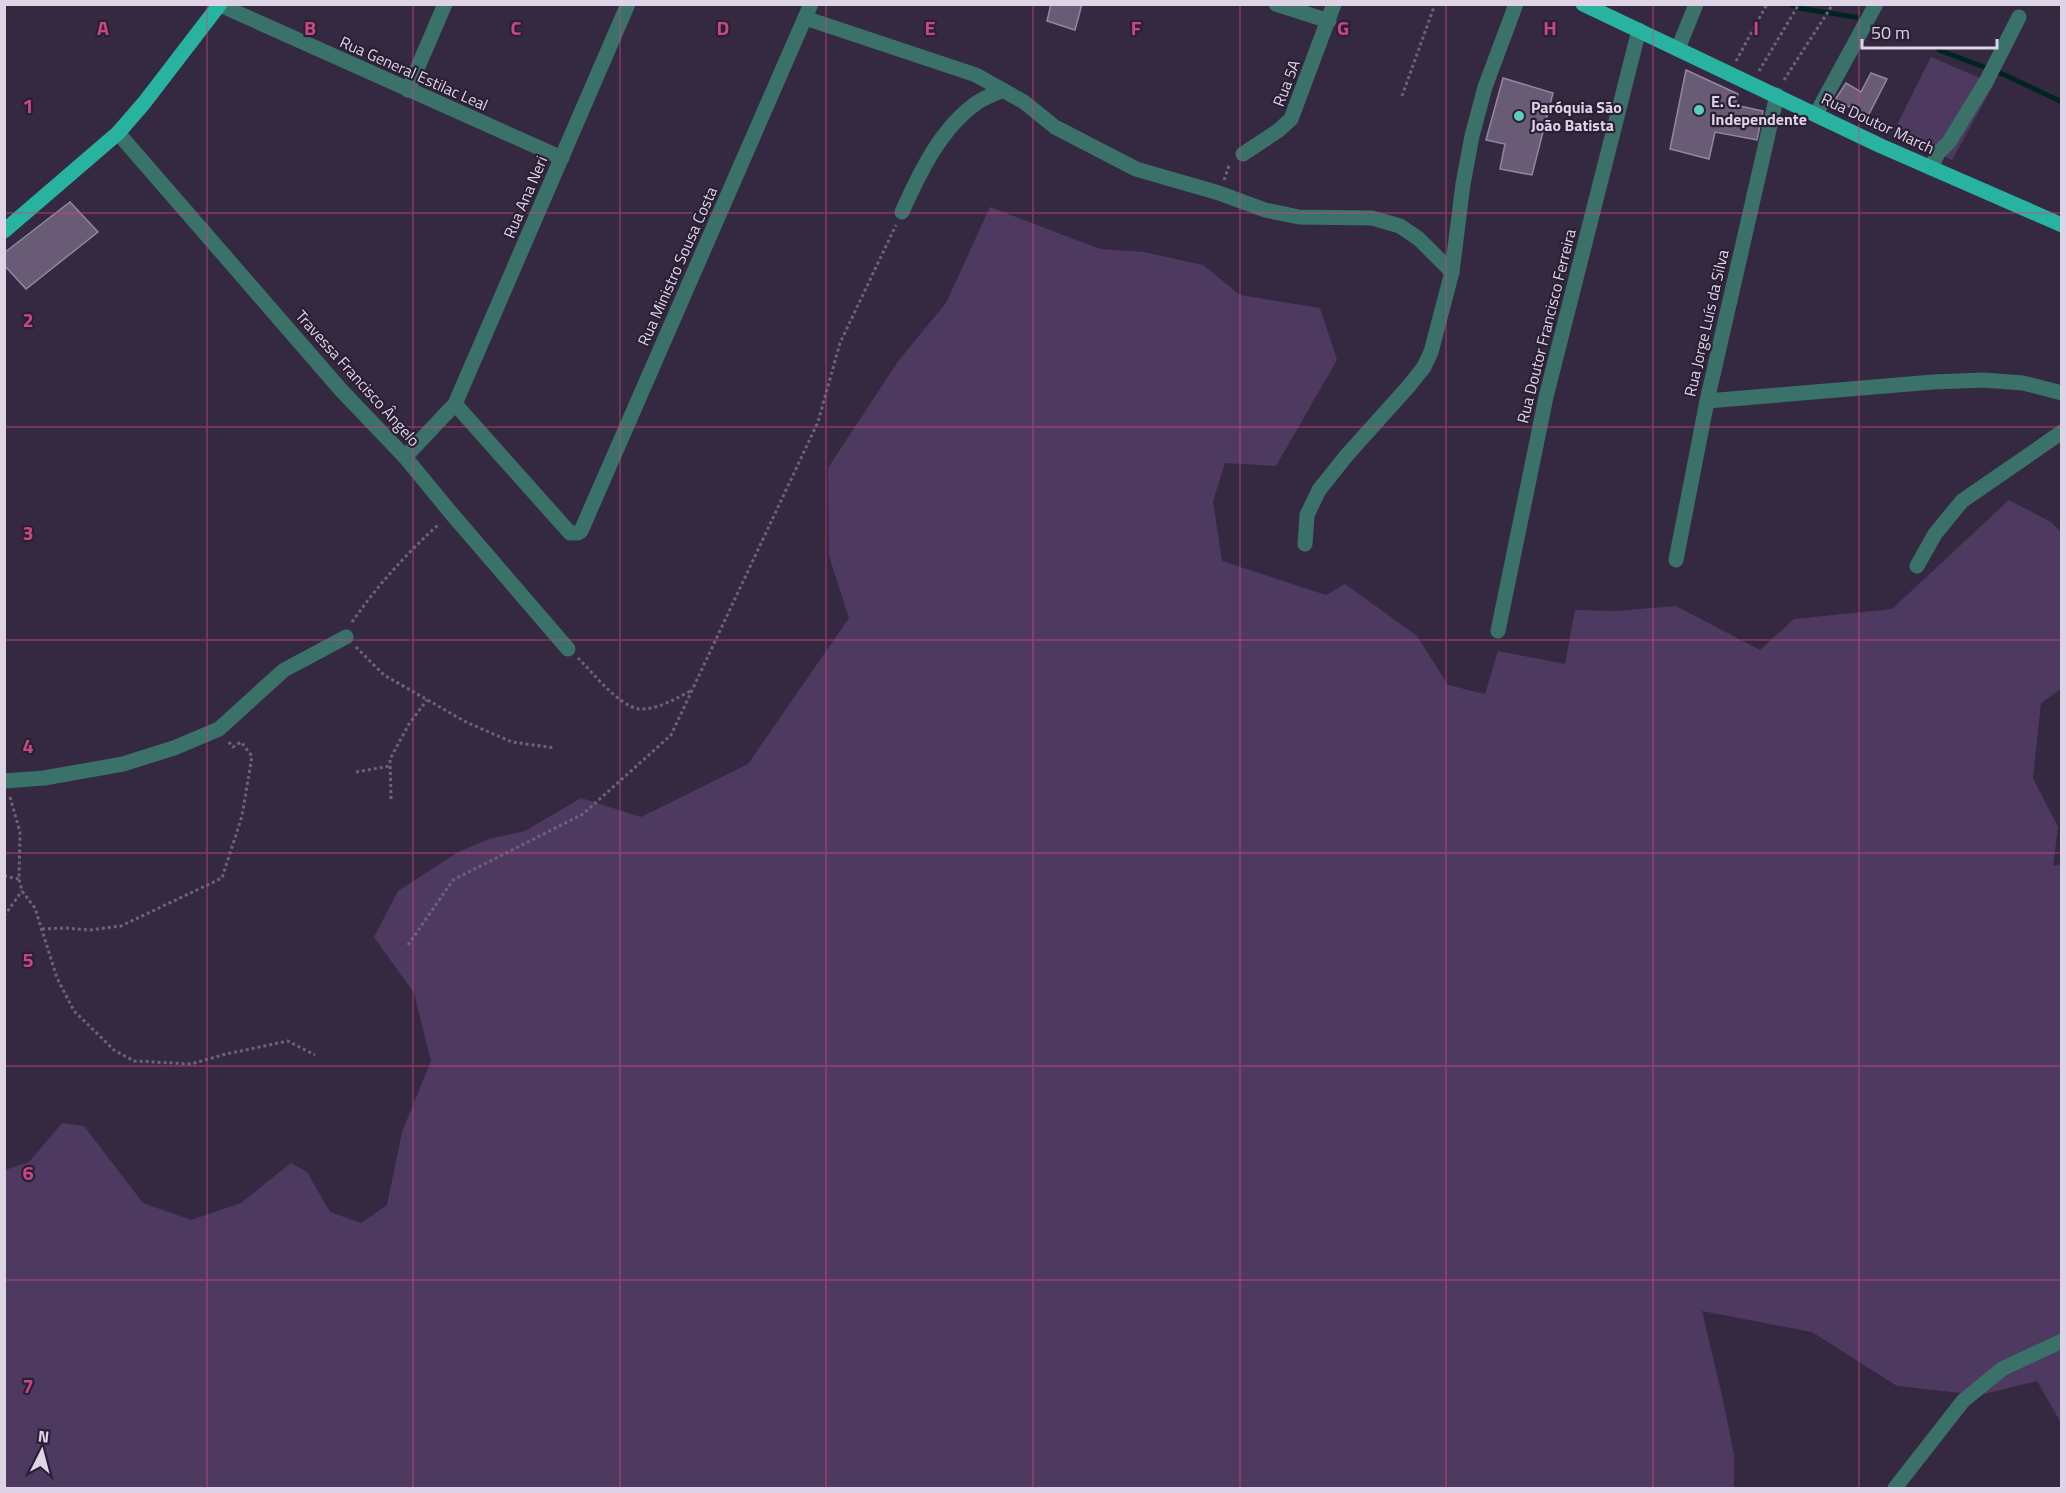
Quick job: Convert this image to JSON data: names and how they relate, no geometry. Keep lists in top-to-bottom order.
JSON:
{
  "streets": {
    "main road": ["Rua Doutor March"],
    "street": [
      "Rua General Estilac Leal",
      "Rua 5A",
      "Rua Ana Neri",
      "Rua Ministro Sousa Costa",
      "Rua Jorge Luís da Silva",
      "Rua Doutor Francisco Ferreira",
      "Travessa Francisco Ângelo"
    ]
  },
  "crossings": [
    ["Rua General Estilac Leal", "Rua Ana Neri"],
    ["Rua Doutor March", "Rua Jorge Luís da Silva"],
    ["Rua Doutor March", "Rua Doutor Francisco Ferreira"],
    ["Rua Ana Neri", "Rua Ministro Sousa Costa"],
    ["Rua Ana Neri", "Travessa Francisco Ângelo"]
  ],
  "places": ["E. C. Independente", "Paróquia São João Batista"],
  "scale_bar": "50 m",
  "north": "top",
  "grid": {
    "columns": [
      "A",
      "B",
      "C",
      "D",
      "E",
      "F",
      "G",
      "H",
      "I"
    ],
    "rows": [
      "1",
      "2",
      "3",
      "4",
      "5",
      "6",
      "7"
    ]
  }
}
